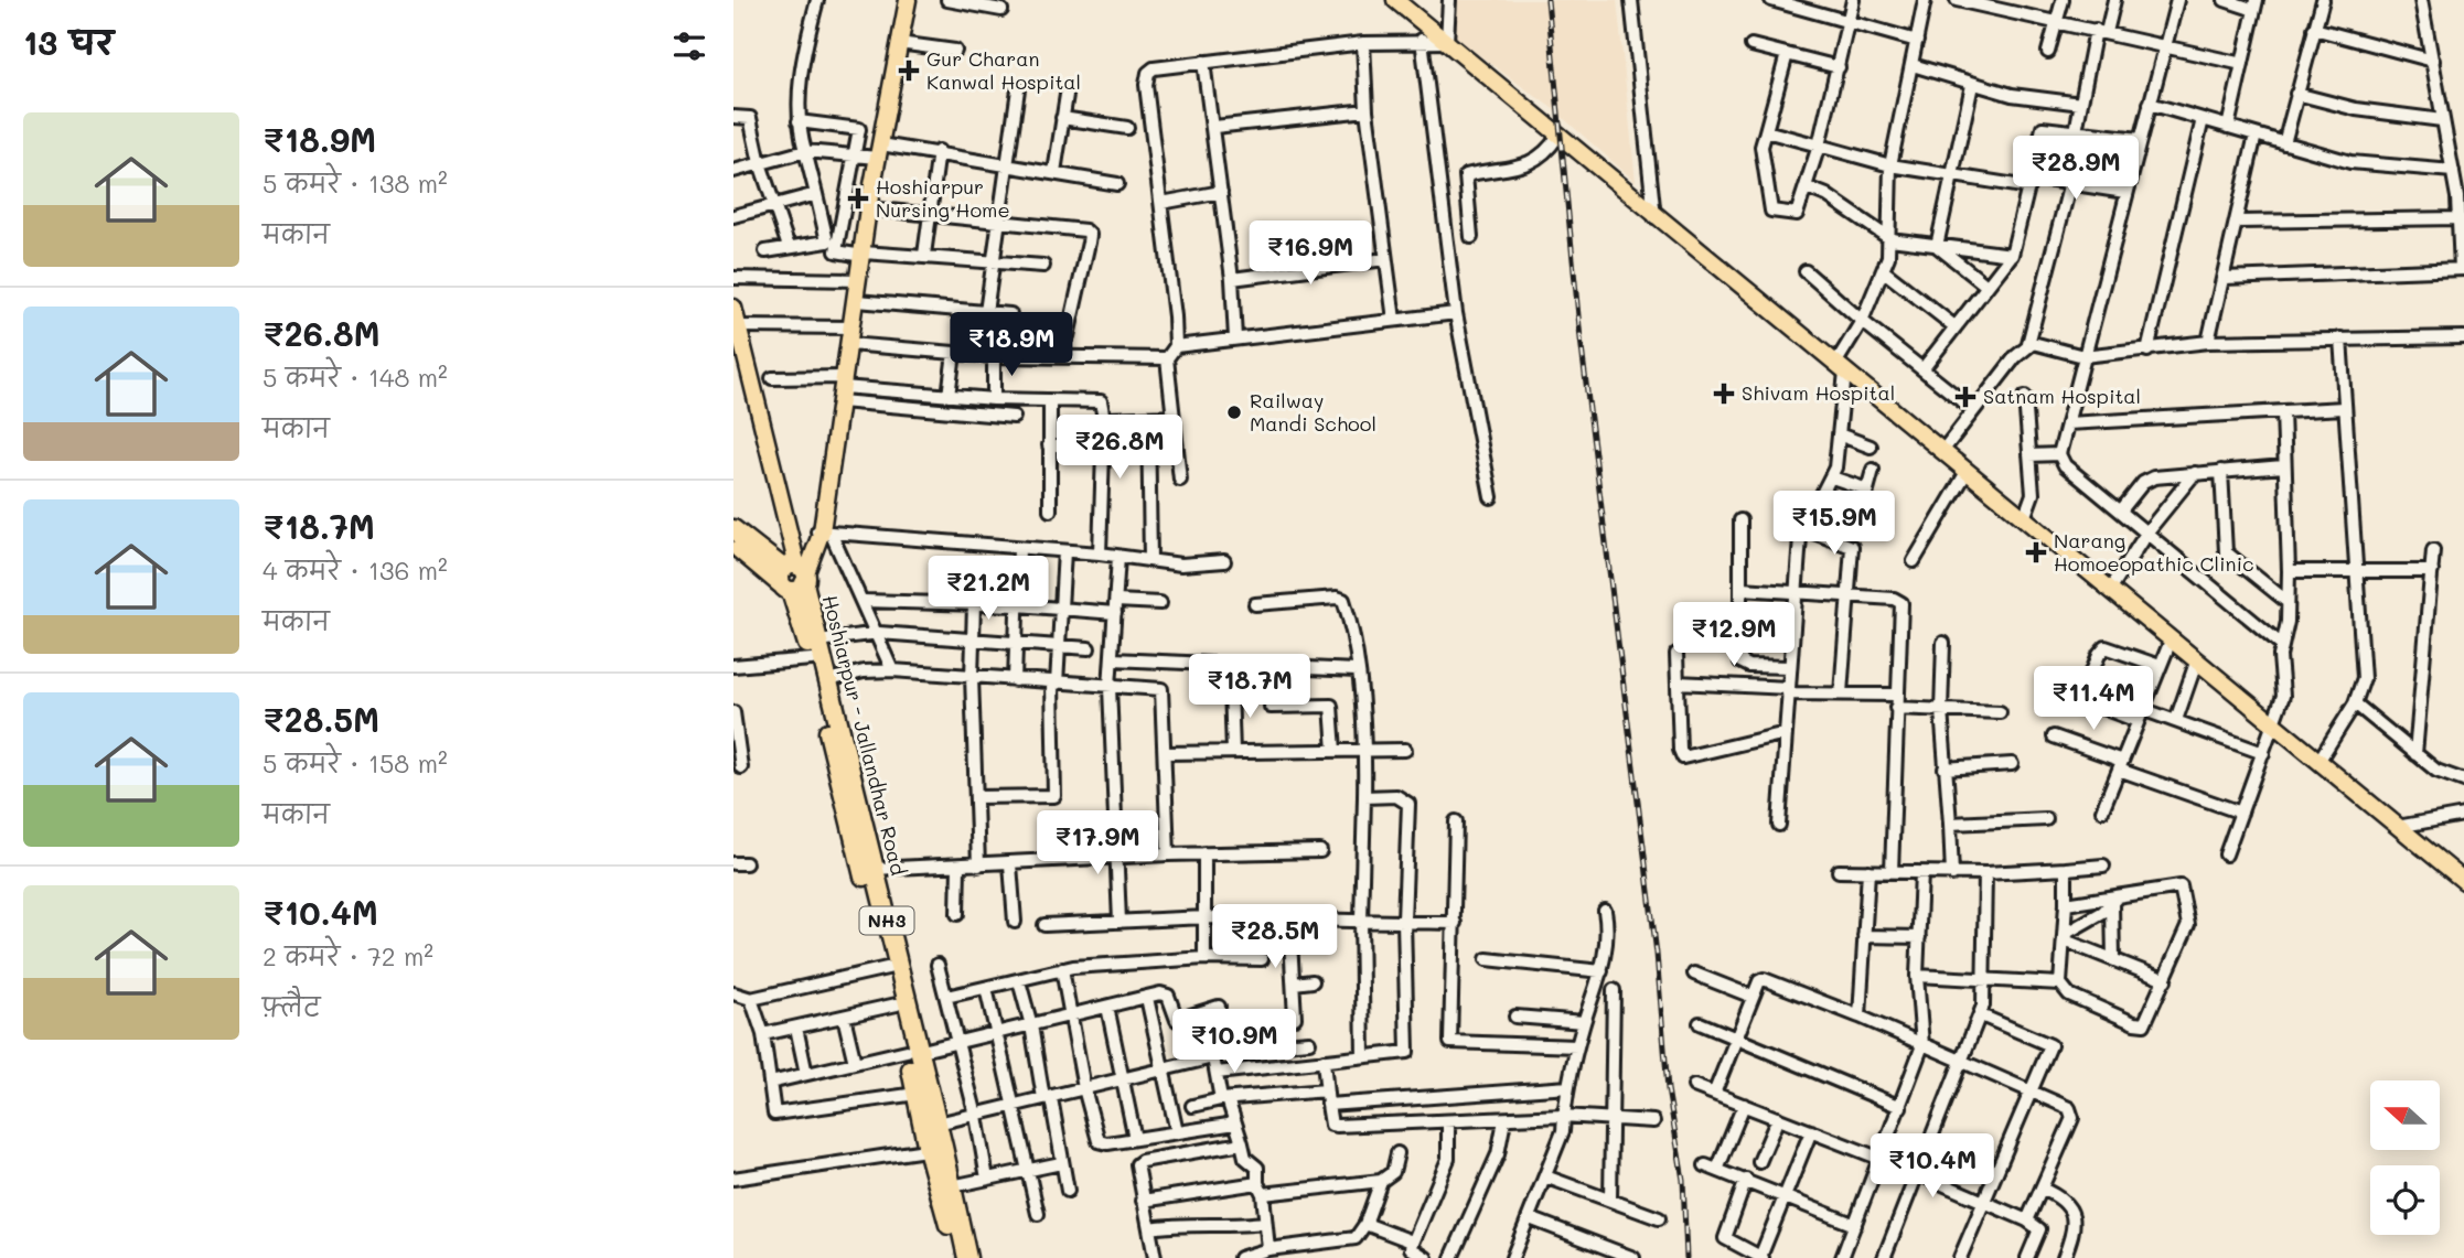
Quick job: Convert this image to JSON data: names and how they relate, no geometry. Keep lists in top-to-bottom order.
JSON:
{
  "streets": {
    "highway": ["Hoshiarpur - Jallandhar Road", "NH3"]
  },
  "crossings": [
    ["Hoshiarpur - Jallandhar Road", "NH3"]
  ],
  "places": {
    "health": [
      "Gur Charan Kanwal Hospital",
      "Hoshiarpur Nursing Home",
      "Shivam Hospital",
      "Satnam Hospital",
      "Narang Homoeopathic Clinic"
    ],
    "other": ["Railway Mandi School"]
  },
  "north": "left",
  "page": {
    "heading": "13 घर",
    "list": [
      {
        "name": "₹18.9M",
        "note": "5 कमरे · 138 m² · मकान"
      },
      {
        "name": "₹26.8M",
        "note": "5 कमरे · 148 m² · मकान"
      },
      {
        "name": "₹18.7M",
        "note": "4 कमरे · 136 m² · मकान"
      },
      {
        "name": "₹28.5M",
        "note": "5 कमरे · 158 m² · मकान"
      },
      {
        "name": "₹10.4M",
        "note": "2 कमरे · 72 m² · फ़्लैट"
      }
    ],
    "price": [
      "₹28.9M",
      "₹16.9M",
      "₹18.9M",
      "₹26.8M",
      "₹15.9M",
      "₹21.2M",
      "₹12.9M",
      "₹18.7M",
      "₹11.4M",
      "₹17.9M",
      "₹28.5M",
      "₹10.9M",
      "₹10.4M"
    ]
  }
}
